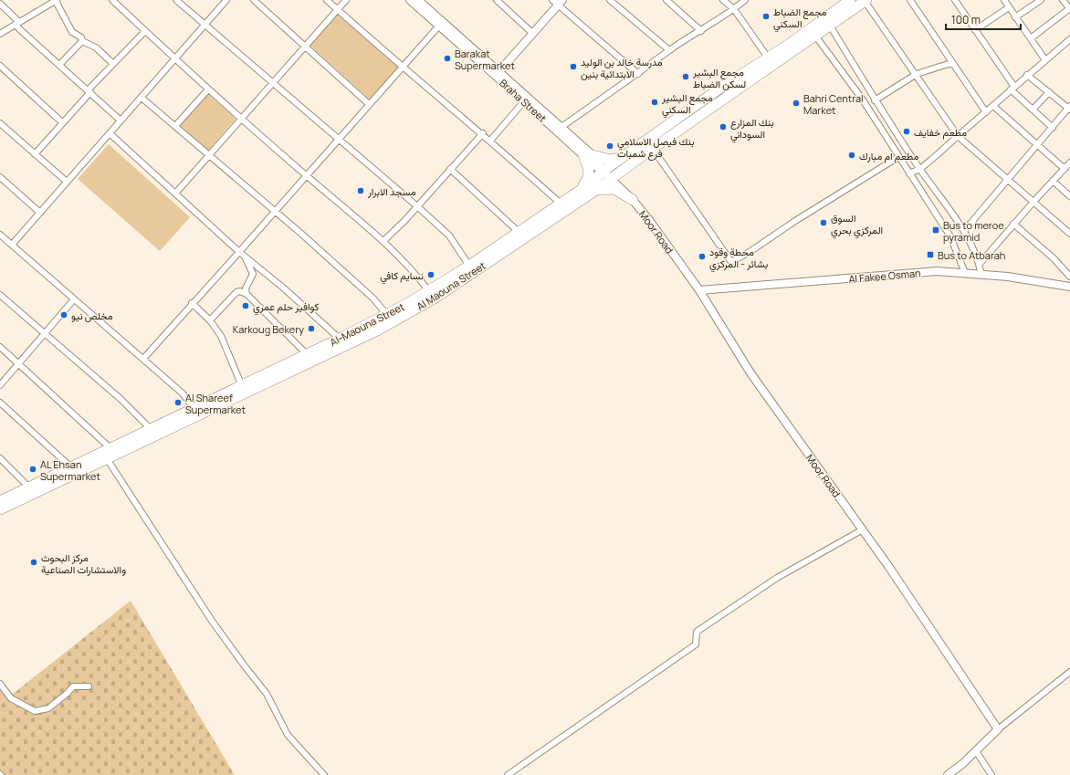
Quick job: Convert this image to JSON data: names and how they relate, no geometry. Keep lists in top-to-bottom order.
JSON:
{
  "streets": {
    "highway": ["Al Maouna Street", "Al-Maouna Street"],
    "street": ["Braha Street", "Moor Road", "Al Fakee Osman"]
  },
  "crossings": [
    ["Braha Street", "Moor Road"],
    ["Moor Road", "Al Fakee Osman"],
    ["Moor Road", "Al Maouna Street"],
    ["Moor Road", "Al-Maouna Street"],
    ["Al Maouna Street", "Al-Maouna Street"]
  ],
  "places": {
    "other": [
      "مجمع الضباط السكني",
      "Barakat Supermarket",
      "مدرسة خالد بن الوليد الابتدائية بنين",
      "مجمع البشير لسكن الضباط",
      "مجمع البشير السكني",
      "Bahri Central Market",
      "بنك المزارع السوداني",
      "مطعم خفايف",
      "بنك فيصل الاسلامي فرع شمبات",
      "مطعم ام مبارك",
      "مسجد الابرار",
      "السوق المركزي بحري",
      "محطة وقود بشائر - المركزي",
      "نسايم كافي",
      "كوافير حلم عمري",
      "مخلص نيو",
      "Karkoug Bekery",
      "Al Shareef Supermarket",
      "AL Ehsan Supermarket",
      "مركز البحوث والاستشارات الصناعية"
    ],
    "transit": ["Bus to meroe pyramid", "Bus to Atbarah"]
  },
  "scale_bar": "100 m"
}
